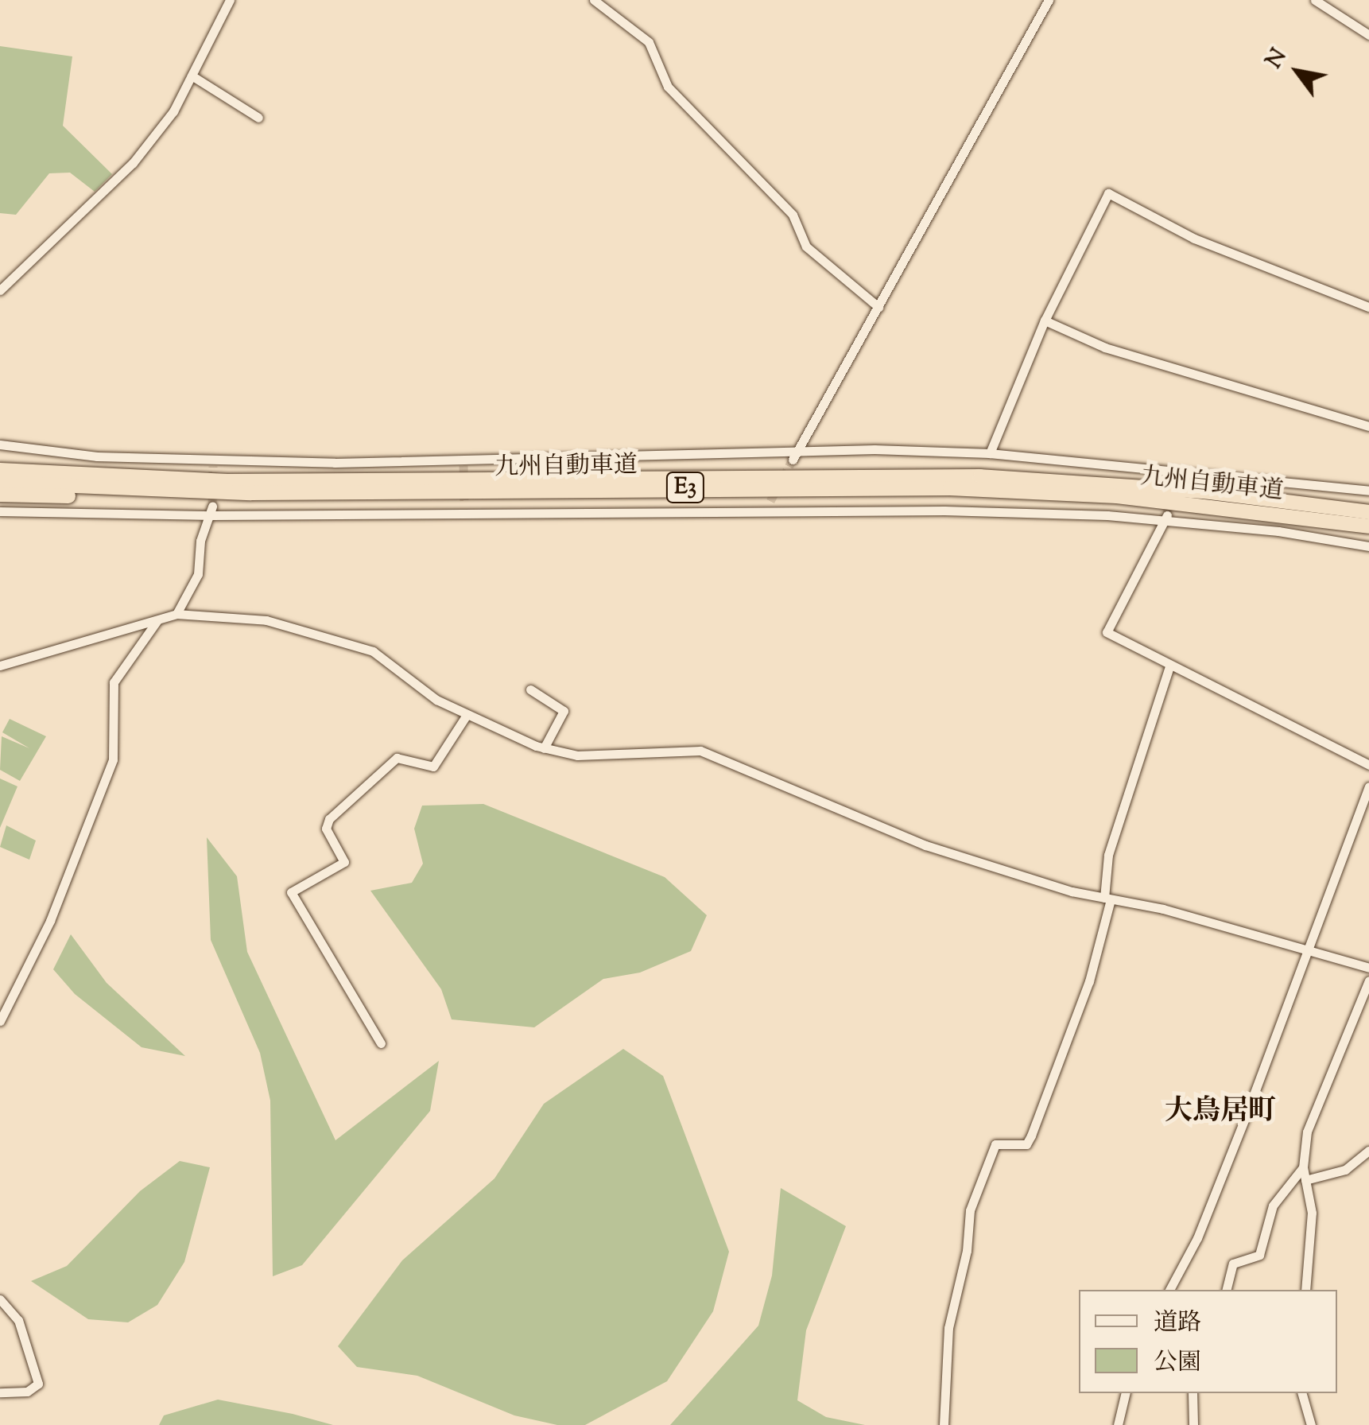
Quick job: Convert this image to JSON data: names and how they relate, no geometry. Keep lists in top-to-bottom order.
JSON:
{
  "streets": {
    "highway": ["九州自動車道", "E3"]
  },
  "districts": ["大鳥居町"],
  "legend": ["道路", "公園"],
  "north": "top left"
}
